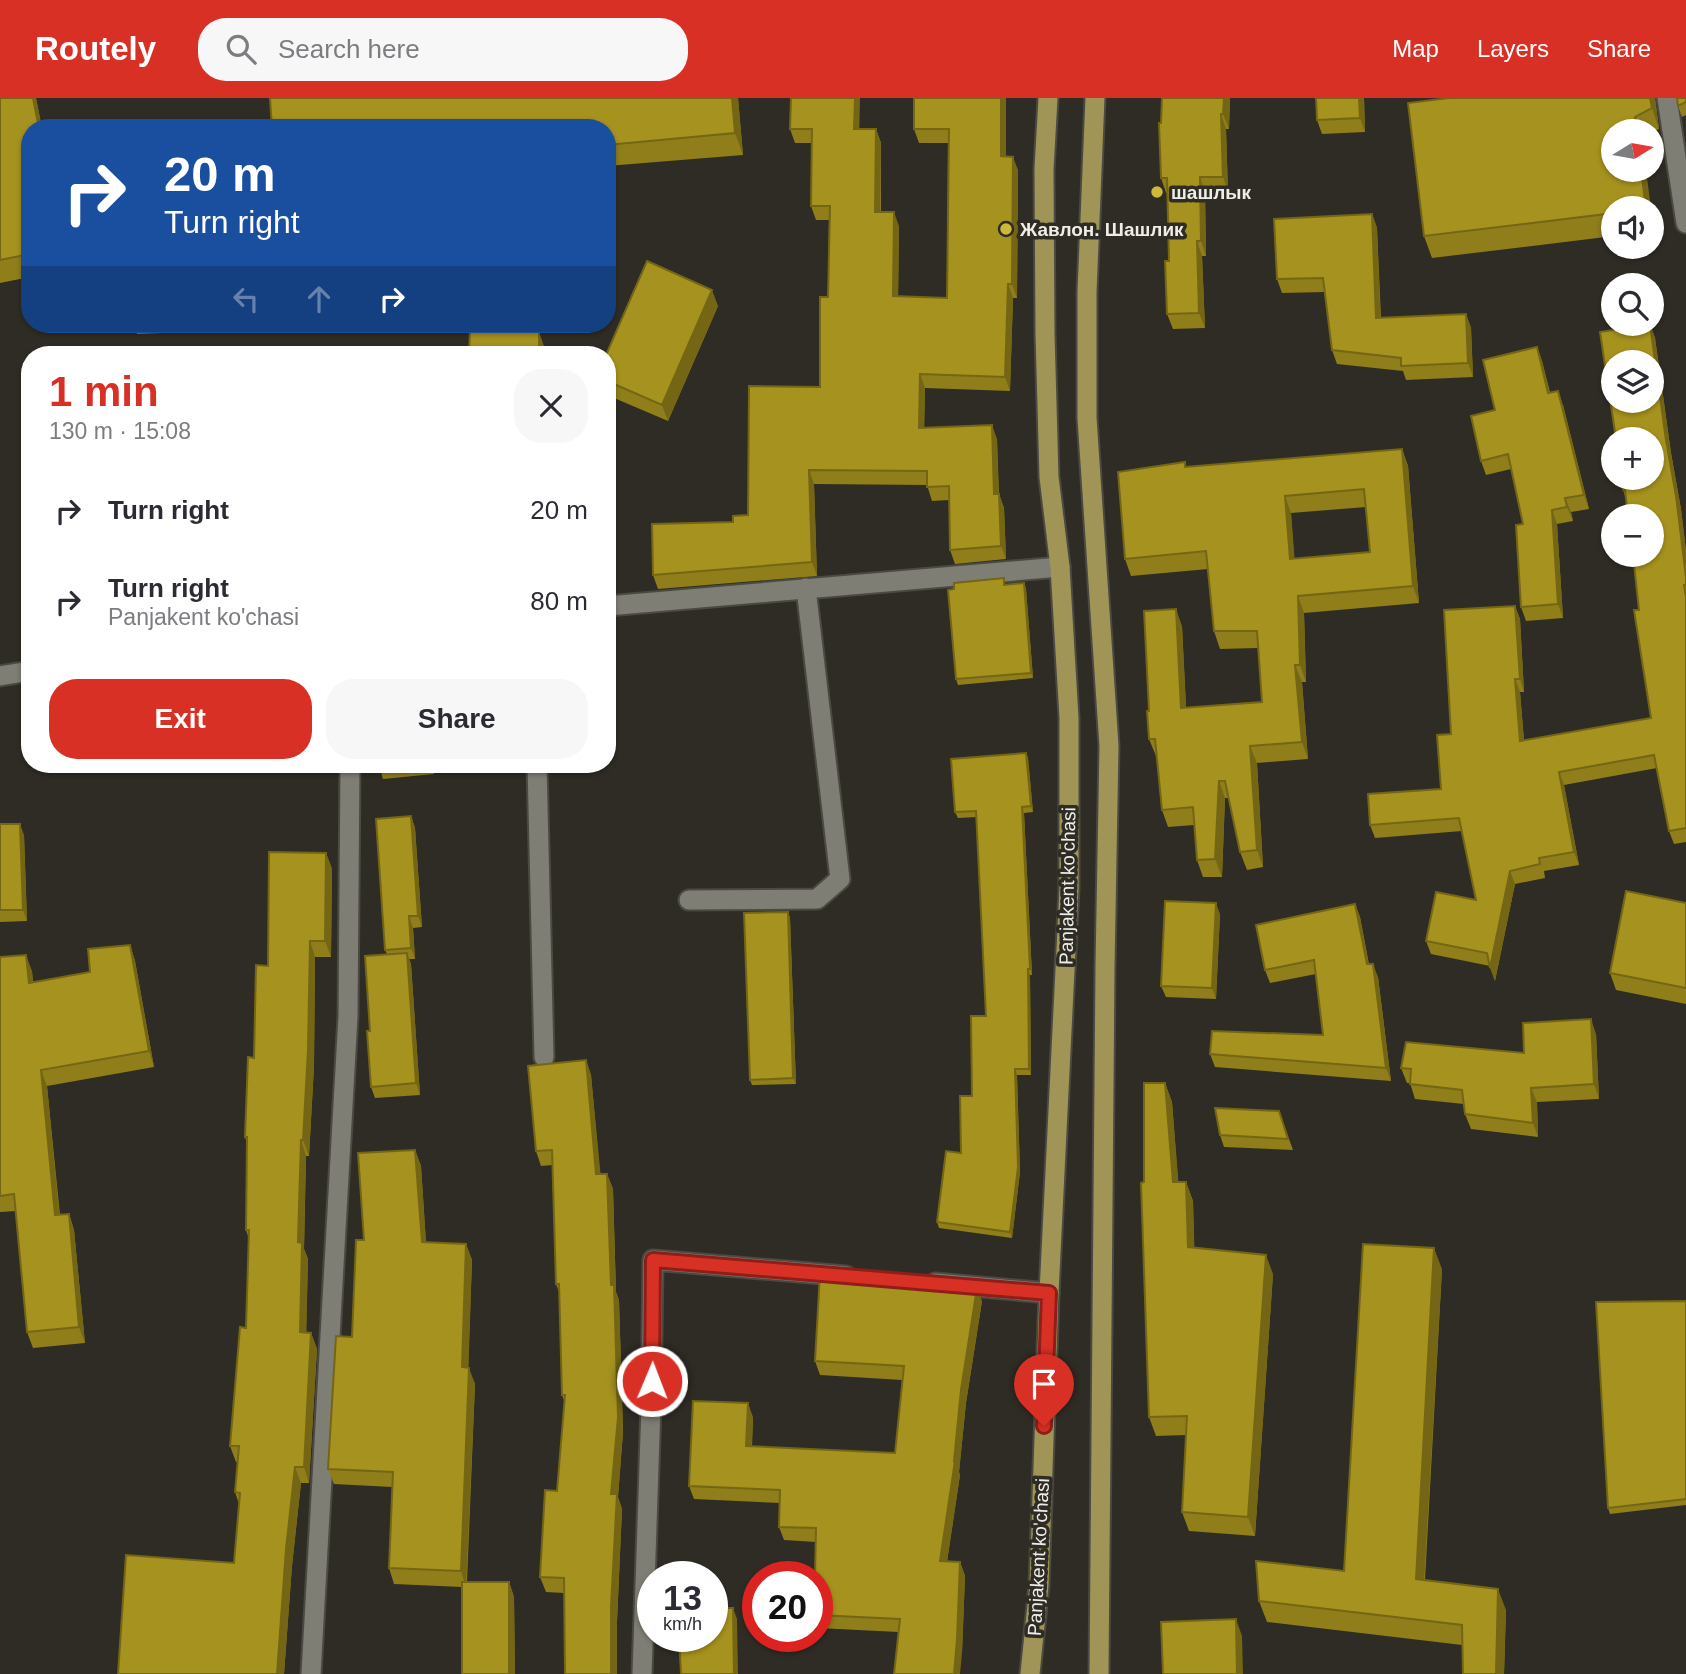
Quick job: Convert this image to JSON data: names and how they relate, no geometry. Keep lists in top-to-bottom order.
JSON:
{
  "streets": {
    "main road": ["Panjakent ko'chasi"]
  },
  "places": ["шашлык", "Жавлон. Шашлик"],
  "north": "right",
  "page": {
    "header": "Routely",
    "search": "Search here",
    "nav": ["Map", "Layers", "Share"],
    "map_buttons": ["+", "−"],
    "turn": ["20 m", "Turn right"],
    "heading": ["1 min", "130 m · 15:08"],
    "list": [
      {
        "name": "Turn right",
        "value": "20 m"
      },
      {
        "name": "Turn right",
        "note": "Panjakent ko'chasi",
        "value": "80 m"
      }
    ],
    "buttons": ["Exit", "Share"],
    "speed": "13 km/h",
    "limit": "20"
  }
}
